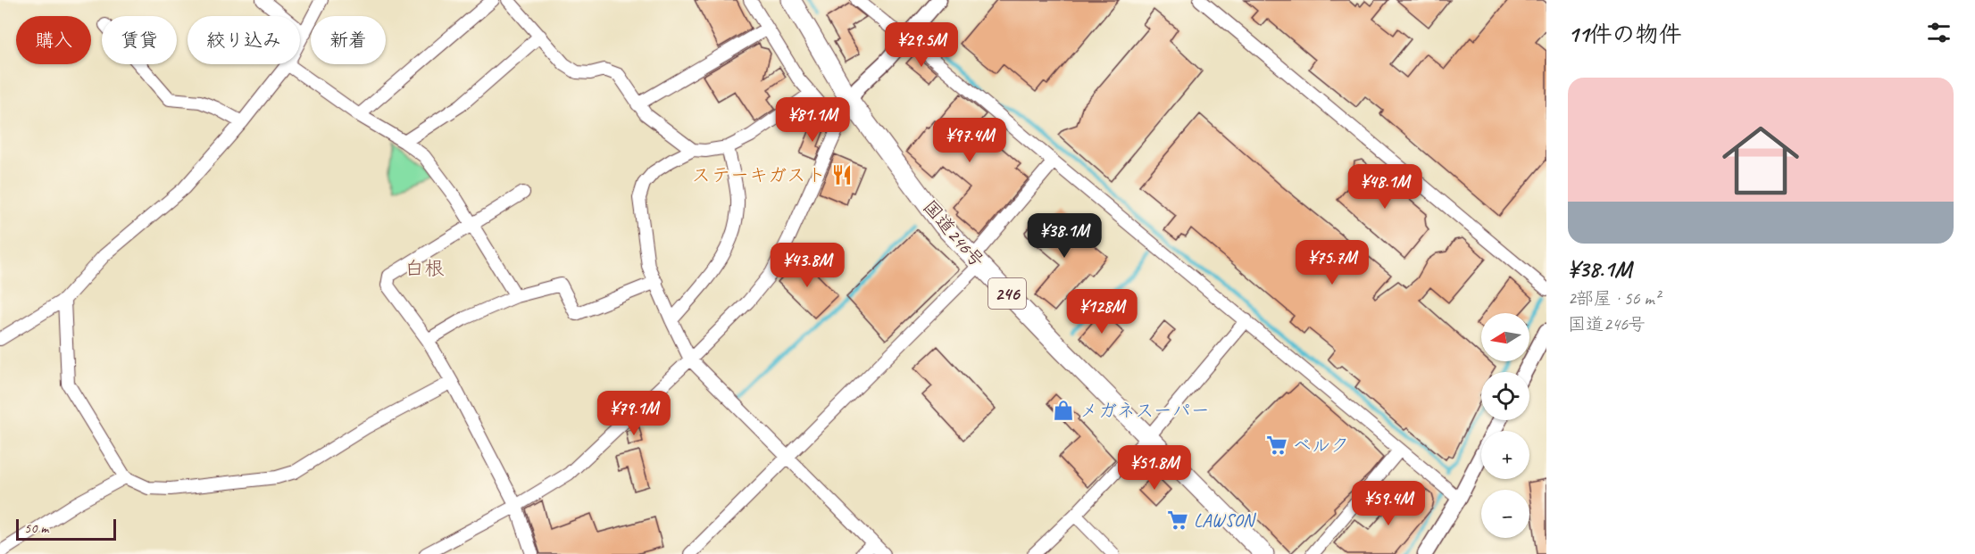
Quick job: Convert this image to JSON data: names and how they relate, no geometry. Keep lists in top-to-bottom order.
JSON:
{
  "streets": {
    "highway": ["国道246号", "246"]
  },
  "districts": ["白根"],
  "places": {
    "restaurant": ["ステーキガスト"],
    "shop": ["メガネスーパー"],
    "supermarket": ["ベルク", "LAWSON"]
  },
  "scale_bar": "50 m",
  "north": "left",
  "page": {
    "heading": "11件の物件",
    "chip": [
      "購入",
      "賃貸",
      "絞り込み",
      "新着"
    ],
    "price": [
      "¥29.5M",
      "¥81.1M",
      "¥97.4M",
      "¥48.1M",
      "¥38.1M",
      "¥75.7M",
      "¥43.8M",
      "¥128M",
      "¥79.1M",
      "¥51.8M",
      "¥59.4M"
    ],
    "list": [
      {
        "name": "¥38.1M",
        "note": "2部屋 · 56 m² · 国道246号"
      }
    ],
    "map_buttons": ["+", "−"],
    "scale": "50 m"
  }
}
